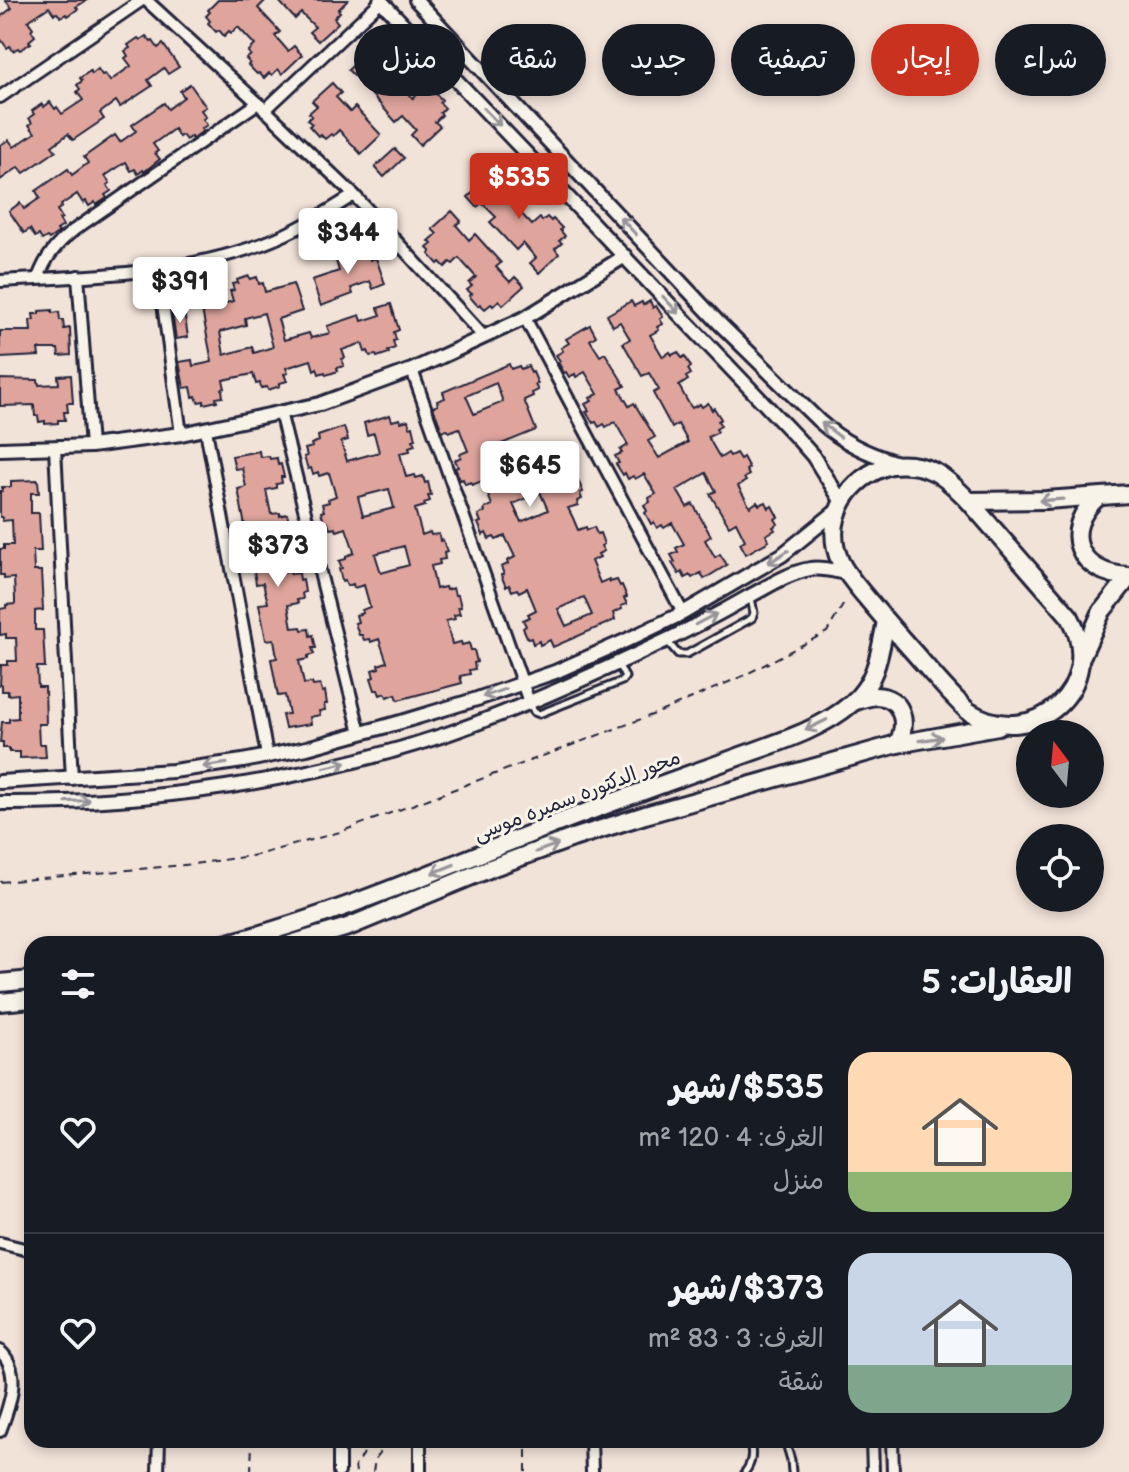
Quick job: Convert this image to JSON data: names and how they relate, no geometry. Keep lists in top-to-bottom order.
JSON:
{
  "streets": {
    "main road": ["محور الدكتوره سميره موسى"]
  },
  "north": "top",
  "page": {
    "chip": [
      "شراء",
      "إيجار",
      "تصفية",
      "جديد",
      "شقة",
      "منزل"
    ],
    "price": [
      "$535",
      "$344",
      "$391",
      "$645",
      "$373"
    ],
    "heading": "العقارات: 5",
    "list": [
      {
        "name": "$535/شهر",
        "note": "الغرف: 4 · 120 m² · منزل"
      },
      {
        "name": "$373/شهر",
        "note": "الغرف: 3 · 83 m² · شقة"
      }
    ]
  }
}
